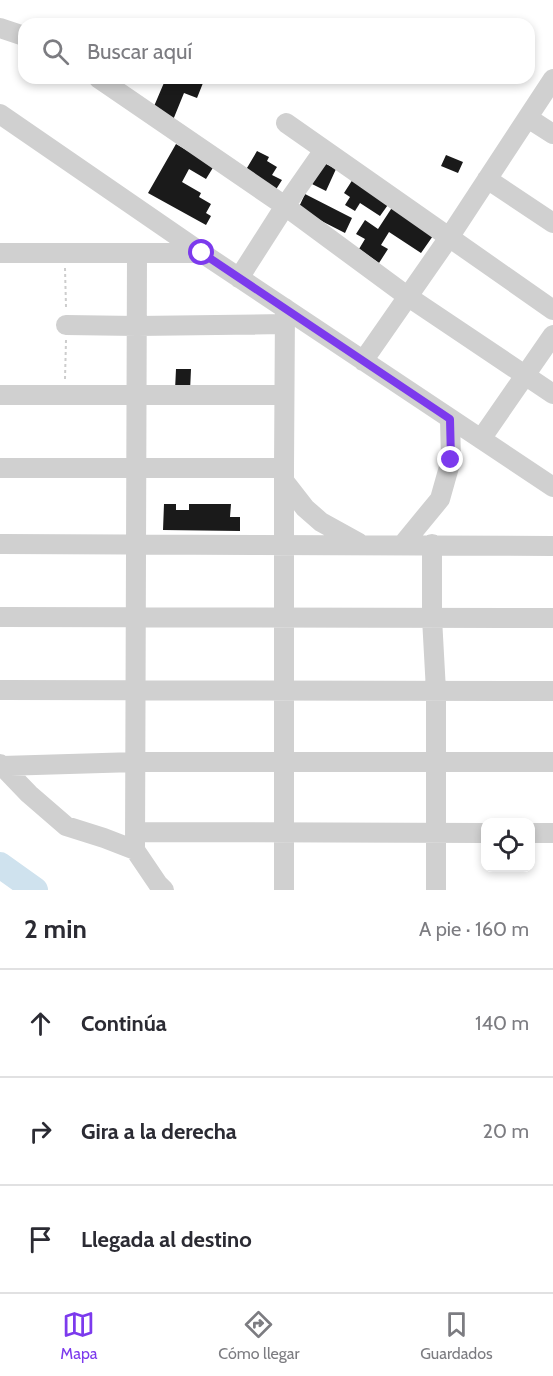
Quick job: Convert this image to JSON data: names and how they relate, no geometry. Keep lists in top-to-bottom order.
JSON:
{
  "page": {
    "search": "Buscar aquí",
    "heading": ["2 min", "A pie · 160 m"],
    "list": [
      ["Continúa", "140 m"],
      ["Gira a la derecha", "20 m"],
      "Llegada al destino"
    ],
    "nav": ["Mapa", "Cómo llegar", "Guardados"]
  }
}
